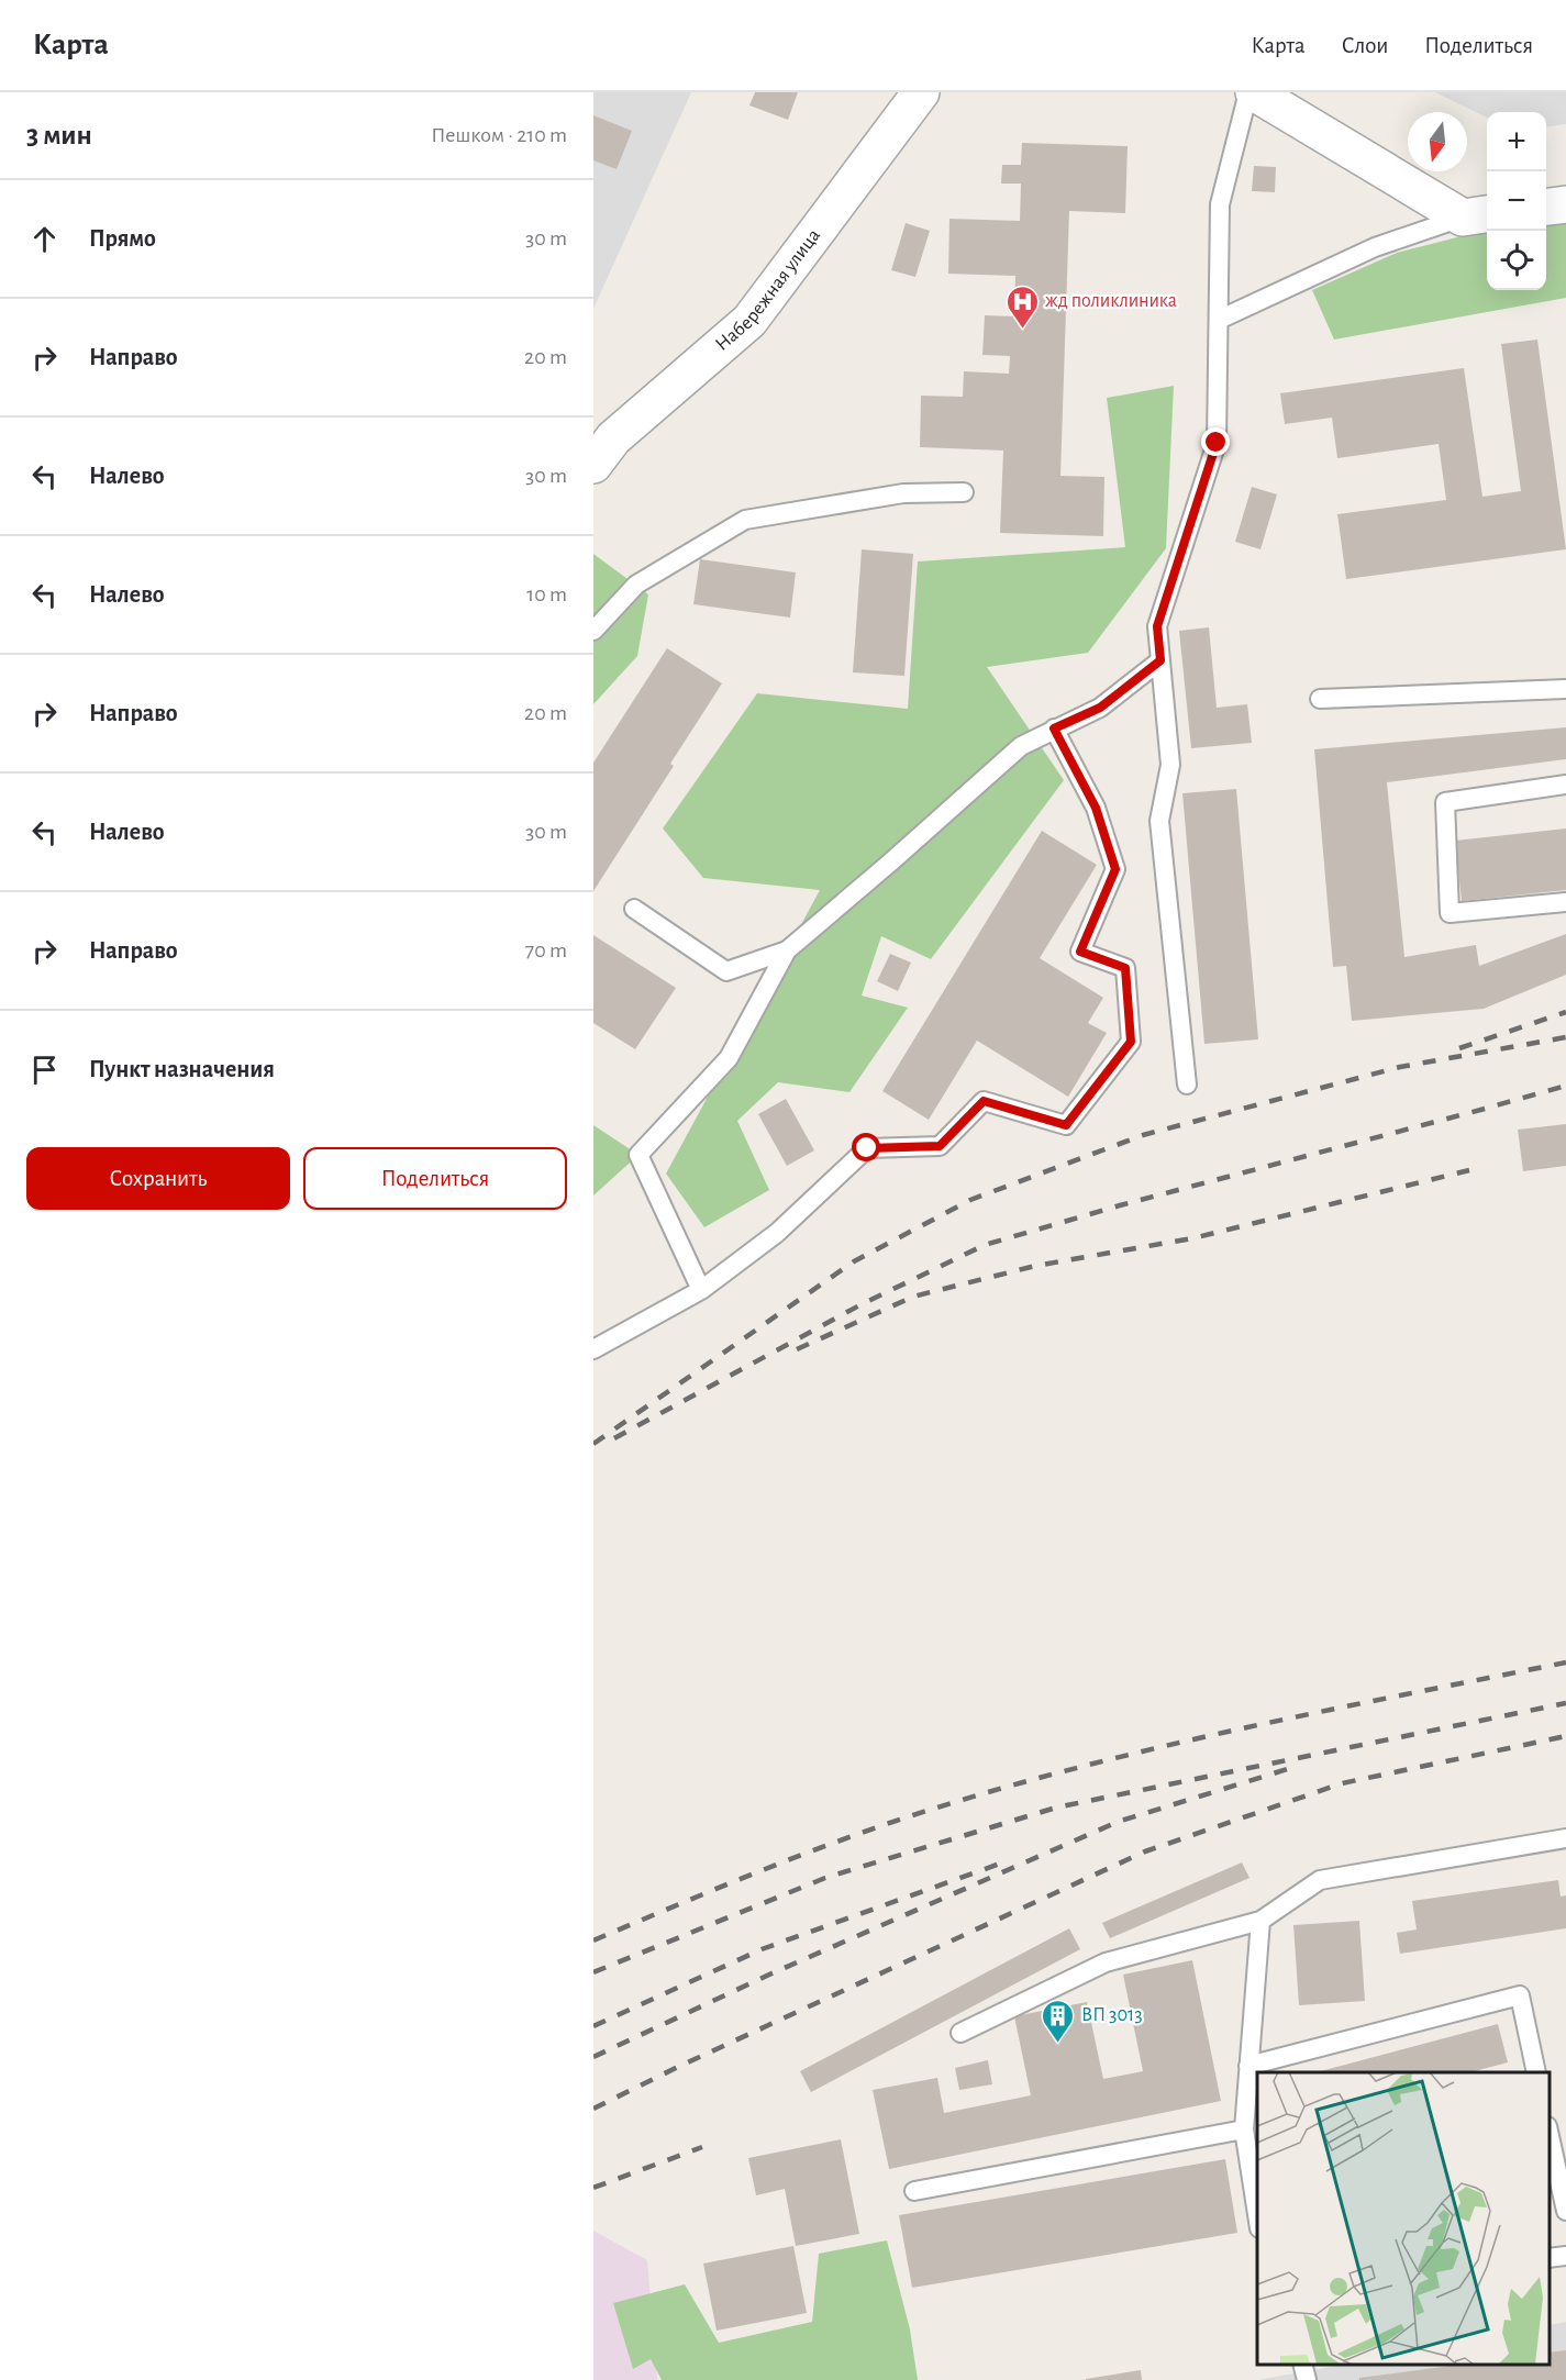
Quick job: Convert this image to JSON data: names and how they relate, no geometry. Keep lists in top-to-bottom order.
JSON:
{
  "streets": {
    "street": ["Набережная улица"]
  },
  "places": {
    "hospital": ["жд поликлиника"],
    "building": ["ВП 3013"]
  },
  "north": "bottom",
  "page": {
    "header": "Карта",
    "nav": ["Карта", "Слои", "Поделиться"],
    "heading": ["3 мин", "Пешком · 210 m"],
    "map_buttons": ["+", "−"],
    "list": [
      ["Прямо", "30 m"],
      ["Направо", "20 m"],
      ["Налево", "30 m"],
      ["Налево", "10 m"],
      ["Направо", "20 m"],
      ["Налево", "30 m"],
      ["Направо", "70 m"],
      "Пункт назначения"
    ],
    "buttons": ["Сохранить", "Поделиться"]
  }
}
